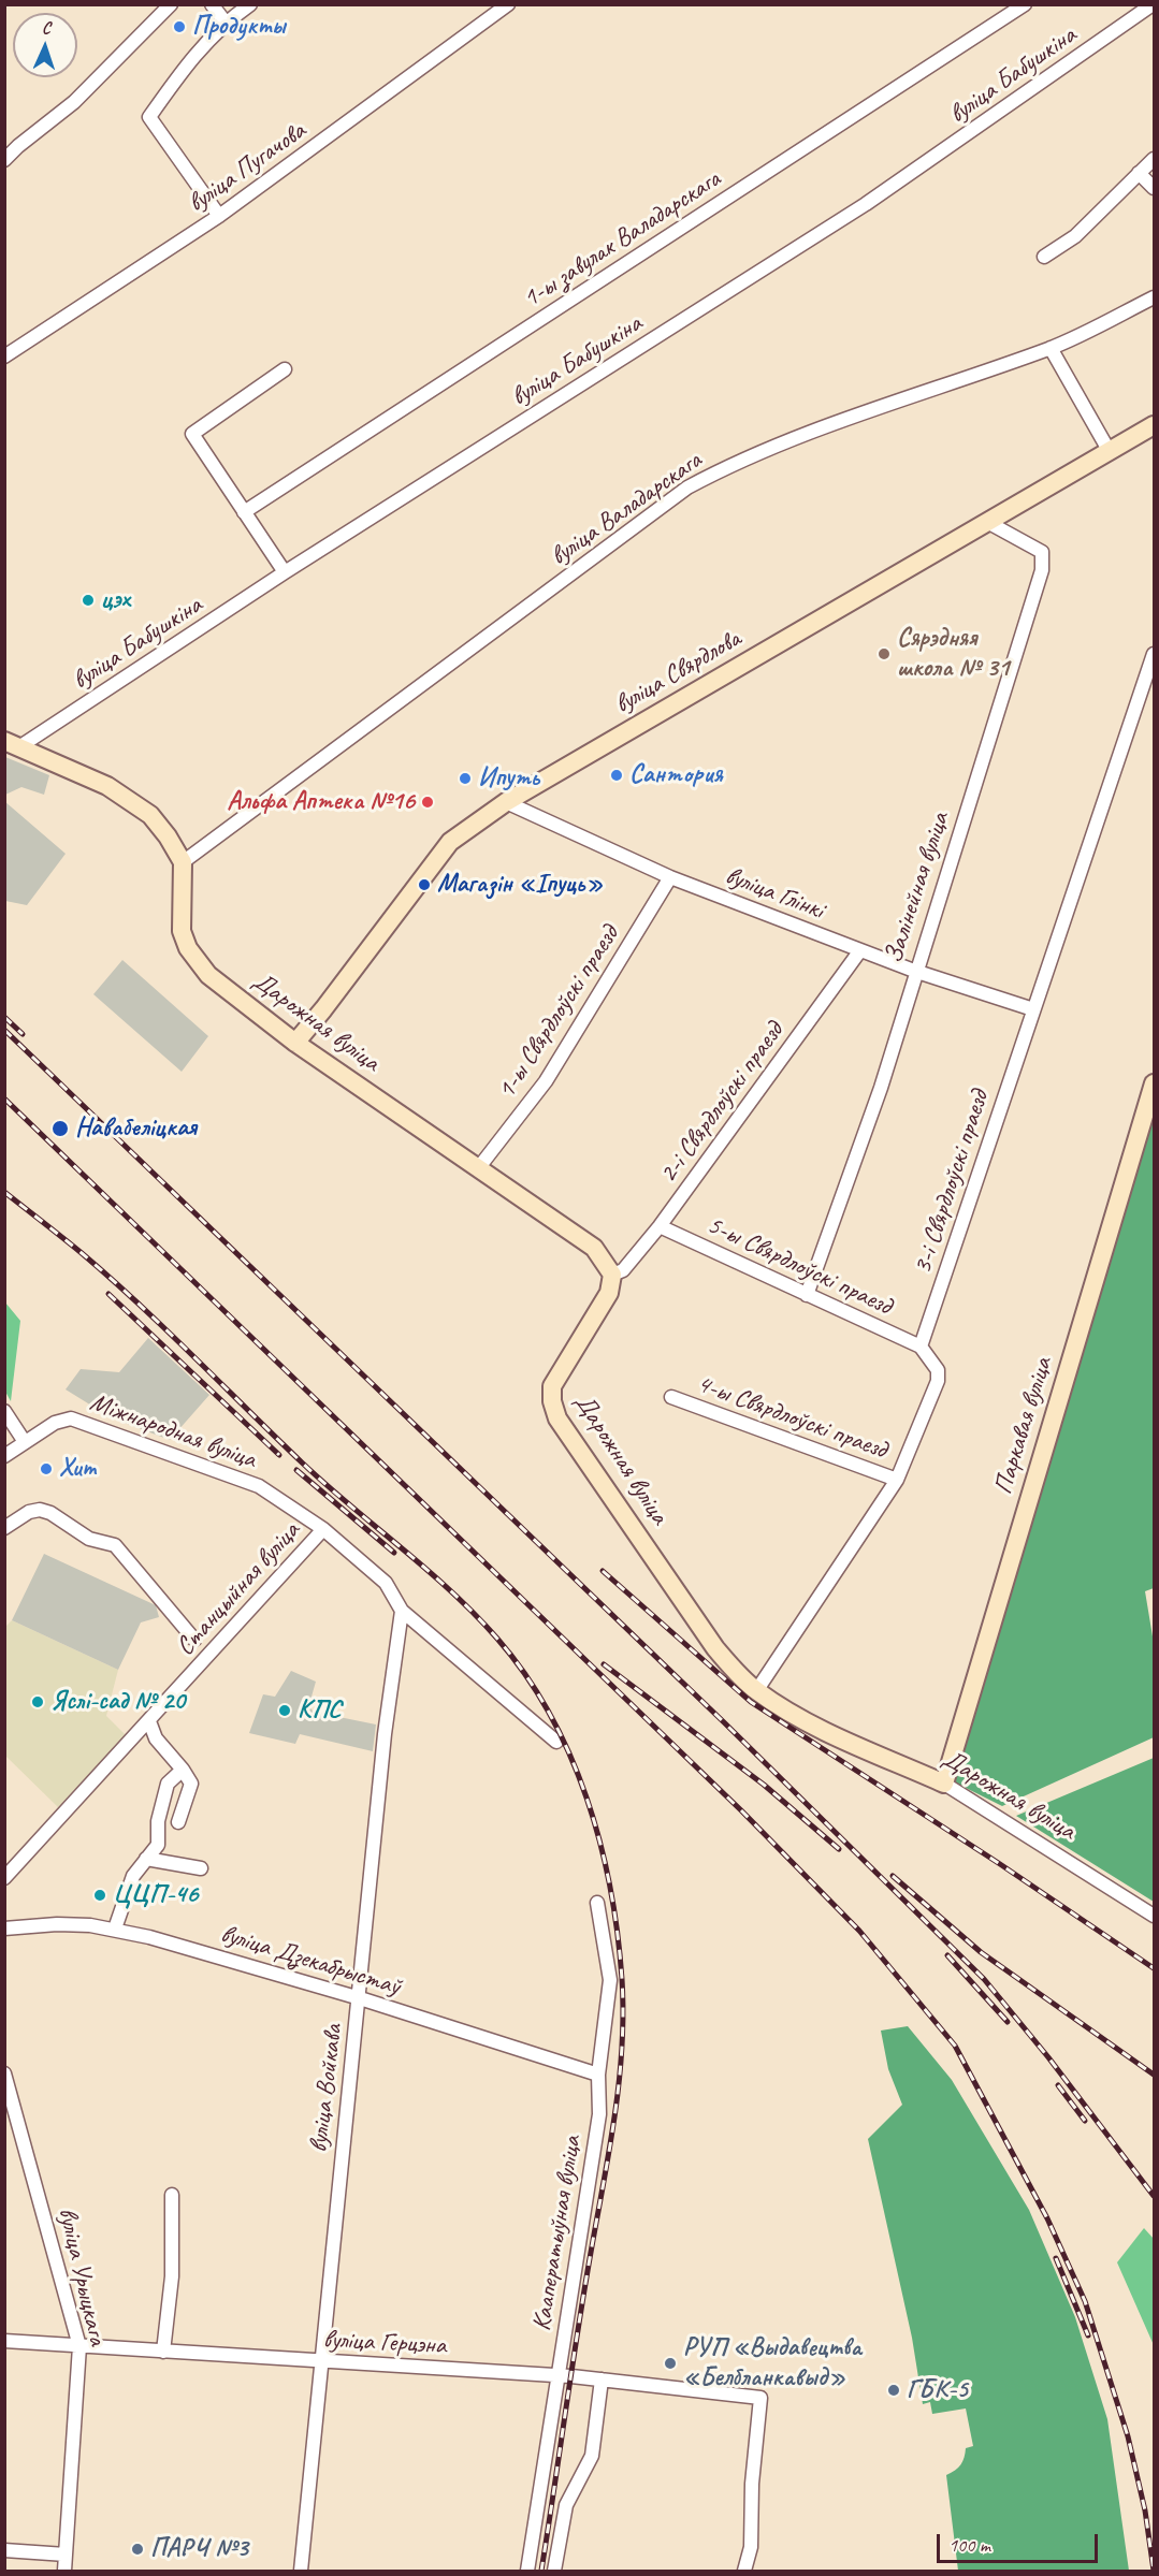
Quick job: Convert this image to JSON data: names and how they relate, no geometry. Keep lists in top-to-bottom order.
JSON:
{
  "streets": {
    "street": [
      "вуліца Бабушкіна",
      "вуліца Пугачова",
      "1-ы завулак Валадарскага",
      "вуліца Валадарскага",
      "вуліца Свярдлова",
      "Залінейная вуліца",
      "вуліца Глінкі",
      "1-ы Свярдлоўскі праезд",
      "Дарожная вуліца",
      "2-і Свярдлоўскі праезд",
      "3-і Свярдлоўскі праезд",
      "5-ы Свярдлоўскі праезд",
      "4-ы Свярдлоўскі праезд",
      "Паркавая вуліца",
      "Міжнародная вуліца",
      "Станцыйная вуліца",
      "вуліца Дзекабрыстаў",
      "вуліца Войкава",
      "Кааператыўная вуліца",
      "вуліца Урыцкага",
      "вуліца Герцэна"
    ]
  },
  "crossings": [
    ["вуліца Валадарскага", "Дарожная вуліца"],
    ["вуліца Свярдлова", "Залінейная вуліца"],
    ["вуліца Свярдлова", "вуліца Глінкі"],
    ["вуліца Свярдлова", "Дарожная вуліца"],
    ["Залінейная вуліца", "вуліца Глінкі"],
    ["Залінейная вуліца", "5-ы Свярдлоўскі праезд"],
    ["вуліца Глінкі", "1-ы Свярдлоўскі праезд"],
    ["вуліца Глінкі", "2-і Свярдлоўскі праезд"],
    ["вуліца Глінкі", "3-і Свярдлоўскі праезд"],
    ["1-ы Свярдлоўскі праезд", "Дарожная вуліца"],
    ["Дарожная вуліца", "2-і Свярдлоўскі праезд"],
    ["Дарожная вуліца", "Паркавая вуліца"],
    ["2-і Свярдлоўскі праезд", "5-ы Свярдлоўскі праезд"],
    ["3-і Свярдлоўскі праезд", "5-ы Свярдлоўскі праезд"],
    ["Міжнародная вуліца", "Станцыйная вуліца"],
    ["Міжнародная вуліца", "вуліца Войкава"],
    ["вуліца Дзекабрыстаў", "вуліца Войкава"],
    ["вуліца Дзекабрыстаў", "Кааператыўная вуліца"],
    ["вуліца Войкава", "вуліца Герцэна"],
    ["Кааператыўная вуліца", "вуліца Герцэна"],
    ["вуліца Урыцкага", "вуліца Герцэна"]
  ],
  "places": [
    "Продукты",
    "цэх",
    "Сярэдняя школа № 31",
    "Сантория",
    "Ипуть",
    "Альфа Аптека №16",
    "Магазін «Іпуць»",
    "Навабеліцкая",
    "Хит",
    "Яслі-сад № 20",
    "КПС",
    "ЦЦП-46",
    "РУП «Выдавецтва «Белбланкавыд»",
    "ГБК-5",
    "ПАРЧ №3"
  ],
  "scale_bar": "100 m",
  "north": "top"
}
